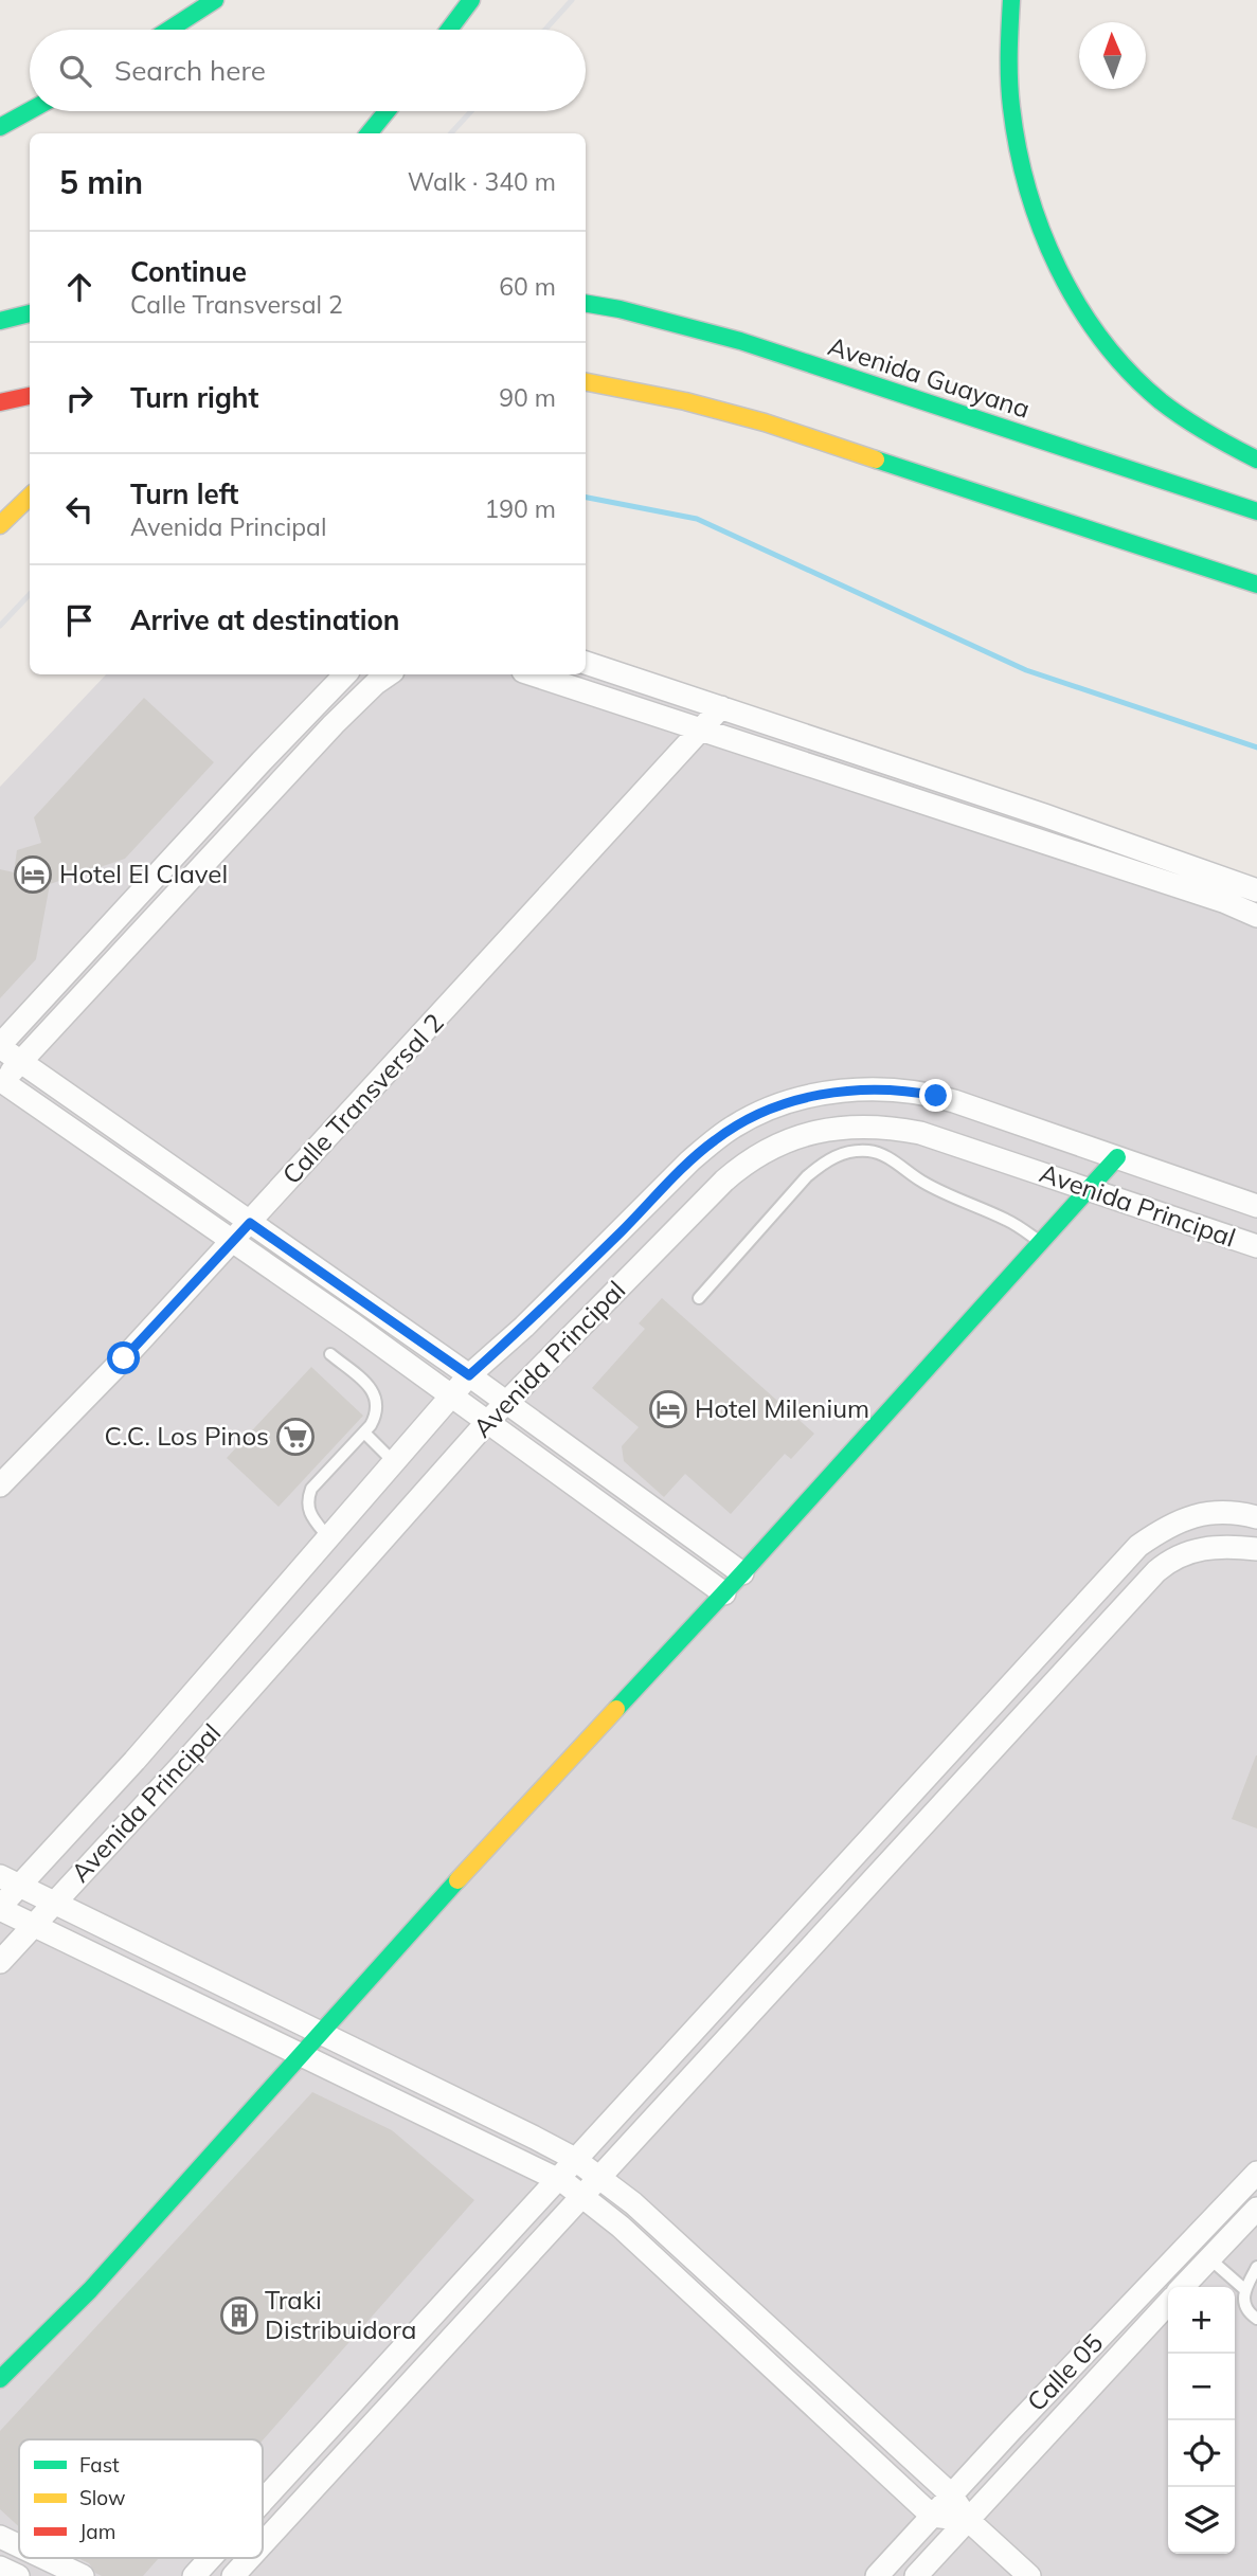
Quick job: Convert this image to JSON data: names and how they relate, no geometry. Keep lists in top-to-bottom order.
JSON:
{
  "streets": {
    "main road": ["Avenida Guayana"],
    "street": ["Calle Transversal 2", "Avenida Principal", "Calle 05"]
  },
  "places": {
    "hotel": ["Hotel El Clavel", "Hotel Milenium"],
    "supermarket": ["C.C. Los Pinos"],
    "building": ["Traki Distribuidora"]
  },
  "legend": ["Fast", "Slow", "Jam"],
  "north": "top",
  "page": {
    "search": "Search here",
    "heading": ["5 min", "Walk · 340 m"],
    "list": [
      ["Continue", "Calle Transversal 2", "60 m"],
      ["Turn right", "90 m"],
      ["Turn left", "Avenida Principal", "190 m"],
      "Arrive at destination"
    ],
    "map_buttons": ["+", "−"]
  }
}
